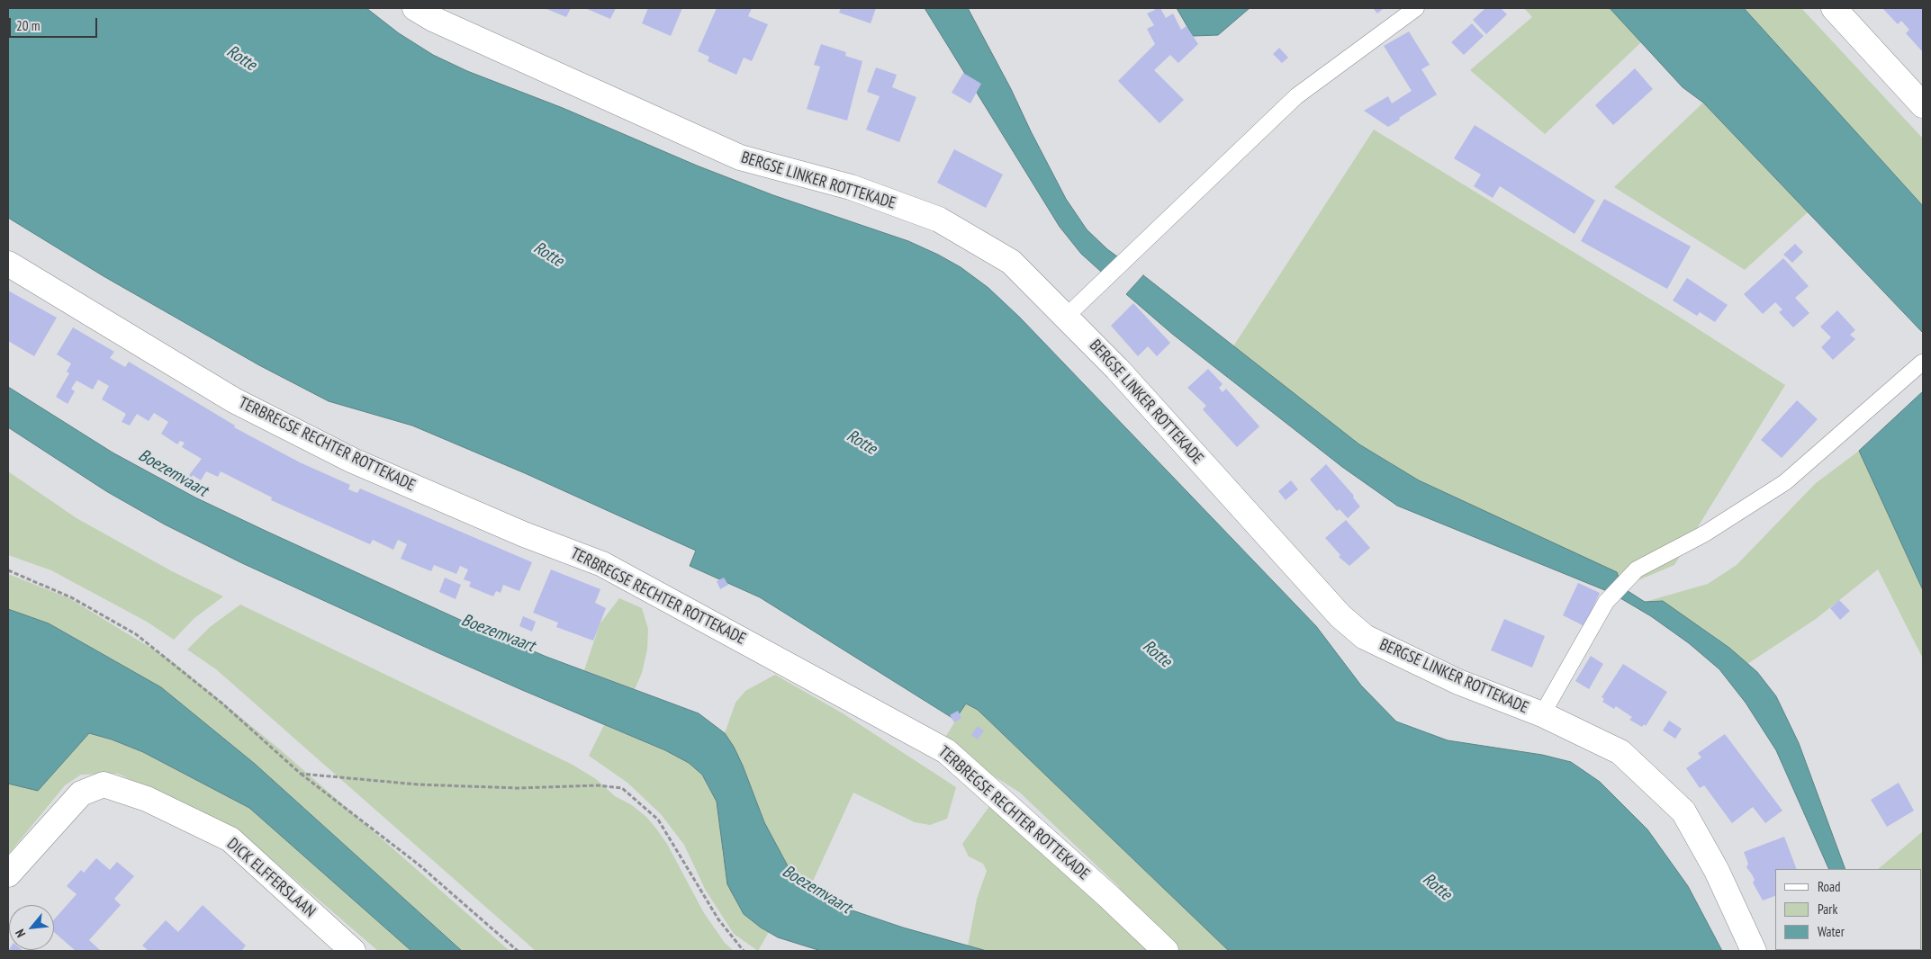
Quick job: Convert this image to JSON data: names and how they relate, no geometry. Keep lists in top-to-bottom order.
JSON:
{
  "streets": {
    "street": ["BERGSE LINKER ROTTEKADE", "TERBREGSE RECHTER ROTTEKADE", "DICK ELFFERSLAAN"]
  },
  "water": ["Rotte", "Boezemvaart"],
  "legend": ["Road", "Park", "Water"],
  "scale_bar": "20 m",
  "north": "bottom left"
}
